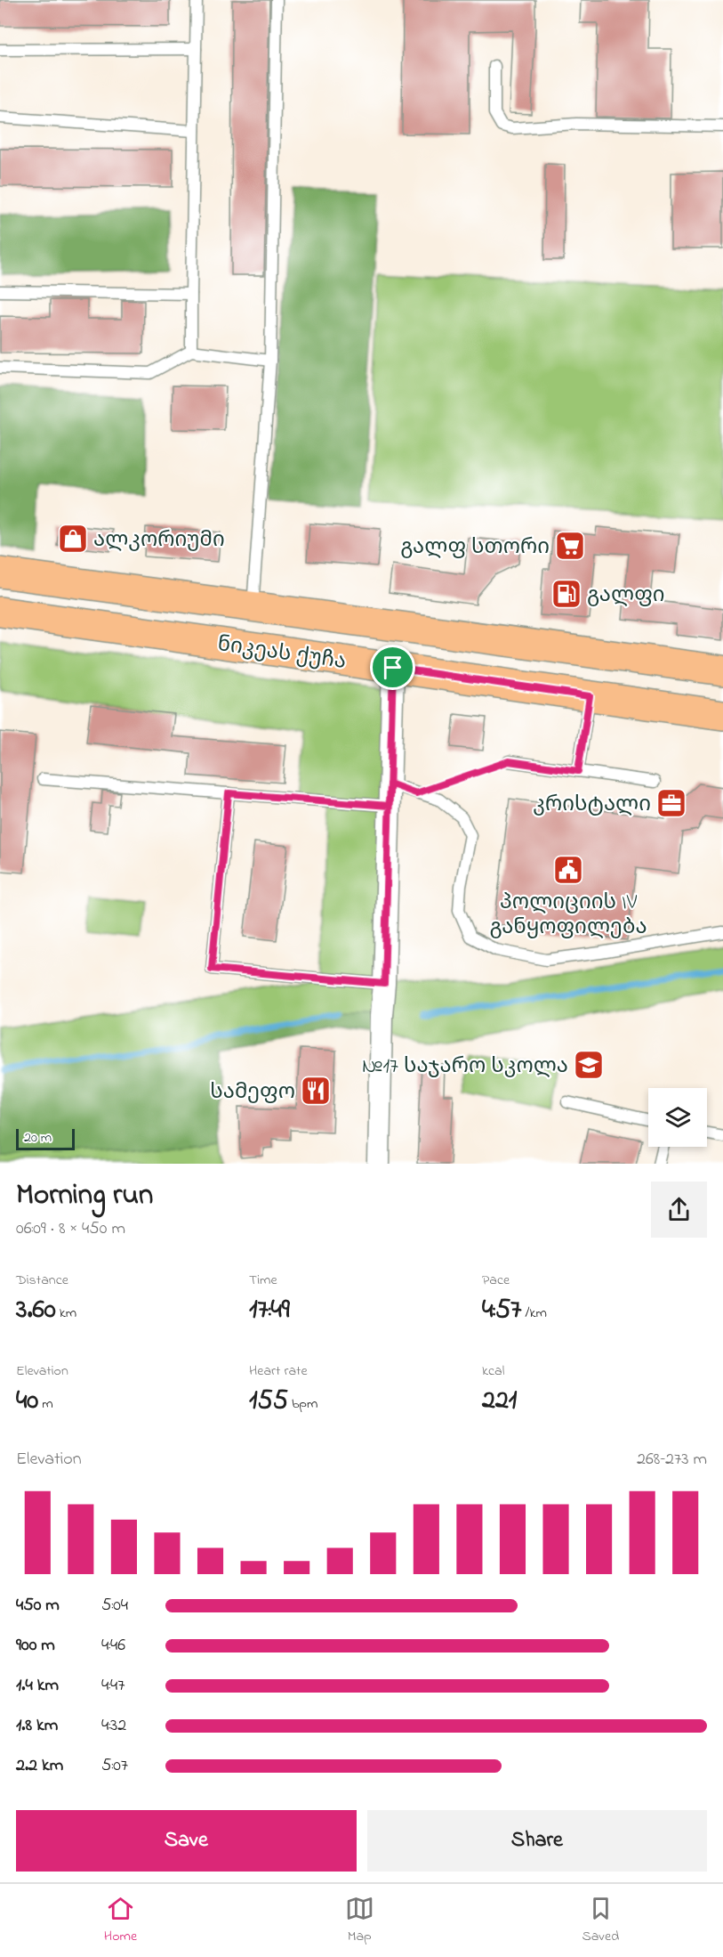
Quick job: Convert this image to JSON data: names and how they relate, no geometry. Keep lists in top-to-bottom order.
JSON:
{
  "streets": {
    "main road": ["ნიკეას ქუჩა"]
  },
  "places": {
    "shop": ["ალკორიუმი"],
    "supermarket": ["გალფ სთორი"],
    "fuel station": ["გალფი"],
    "office": ["კრისტალი"],
    "public building": ["პოლიციის IV განყოფილება"],
    "school or university": ["№17 საჯარო სკოლა"],
    "restaurant": ["სამეფო"]
  },
  "scale_bar": "20 m",
  "page": {
    "scale": "20 m",
    "heading": ["Morning run", "06:09 · 8 × 450 m"],
    "stats": [
      ["Distance", "3.60 km"],
      ["Time", "17:49"],
      ["Pace", "4:57 /km"],
      ["Elevation", "40 m"],
      ["Heart rate", "155 bpm"],
      ["kcal", "221"]
    ],
    "chart": ["Elevation", "268–273 m"],
    "list": [
      {
        "name": "450 m",
        "note": "5:04"
      },
      {
        "name": "900 m",
        "note": "4:46"
      },
      {
        "name": "1.4 km",
        "note": "4:47"
      },
      {
        "name": "1.8 km",
        "note": "4:32"
      },
      {
        "name": "2.2 km",
        "note": "5:07"
      }
    ],
    "buttons": ["Save", "Share"],
    "tabs": ["Home", "Map", "Saved"]
  }
}
